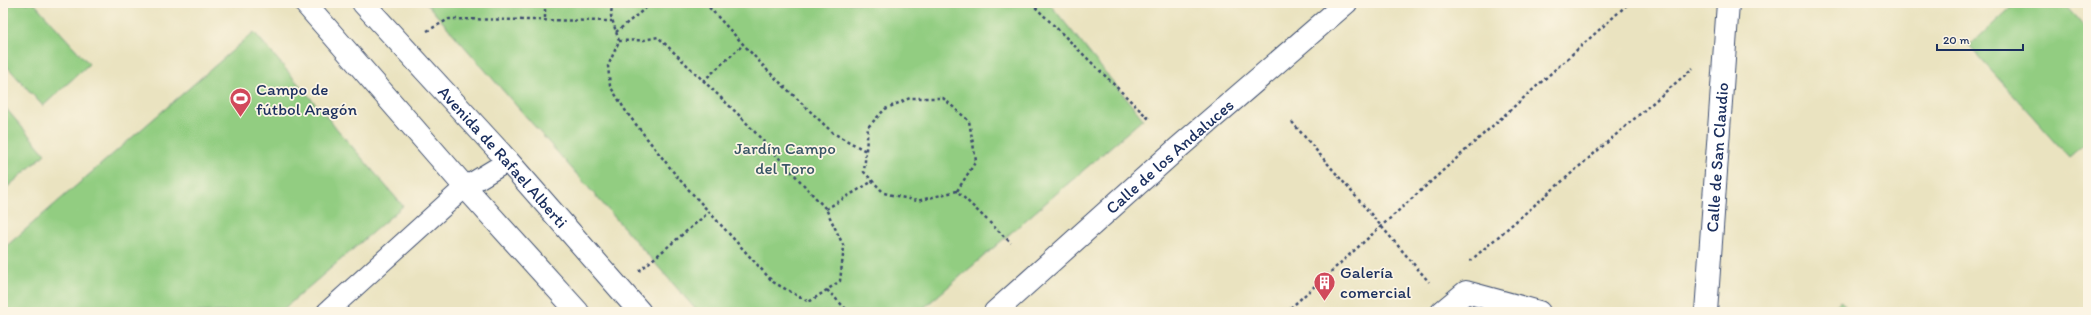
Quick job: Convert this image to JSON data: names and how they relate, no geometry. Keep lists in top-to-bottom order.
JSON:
{
  "streets": {
    "street": ["Calle de los Andaluces", "Avenida de Rafael Alberti", "Calle de San Claudio"]
  },
  "parks": ["Jardín Campo del Toro"],
  "places": {
    "sports": ["Campo de fútbol Aragón"],
    "building": ["Galería comercial"]
  },
  "scale_bar": "20 m"
}
